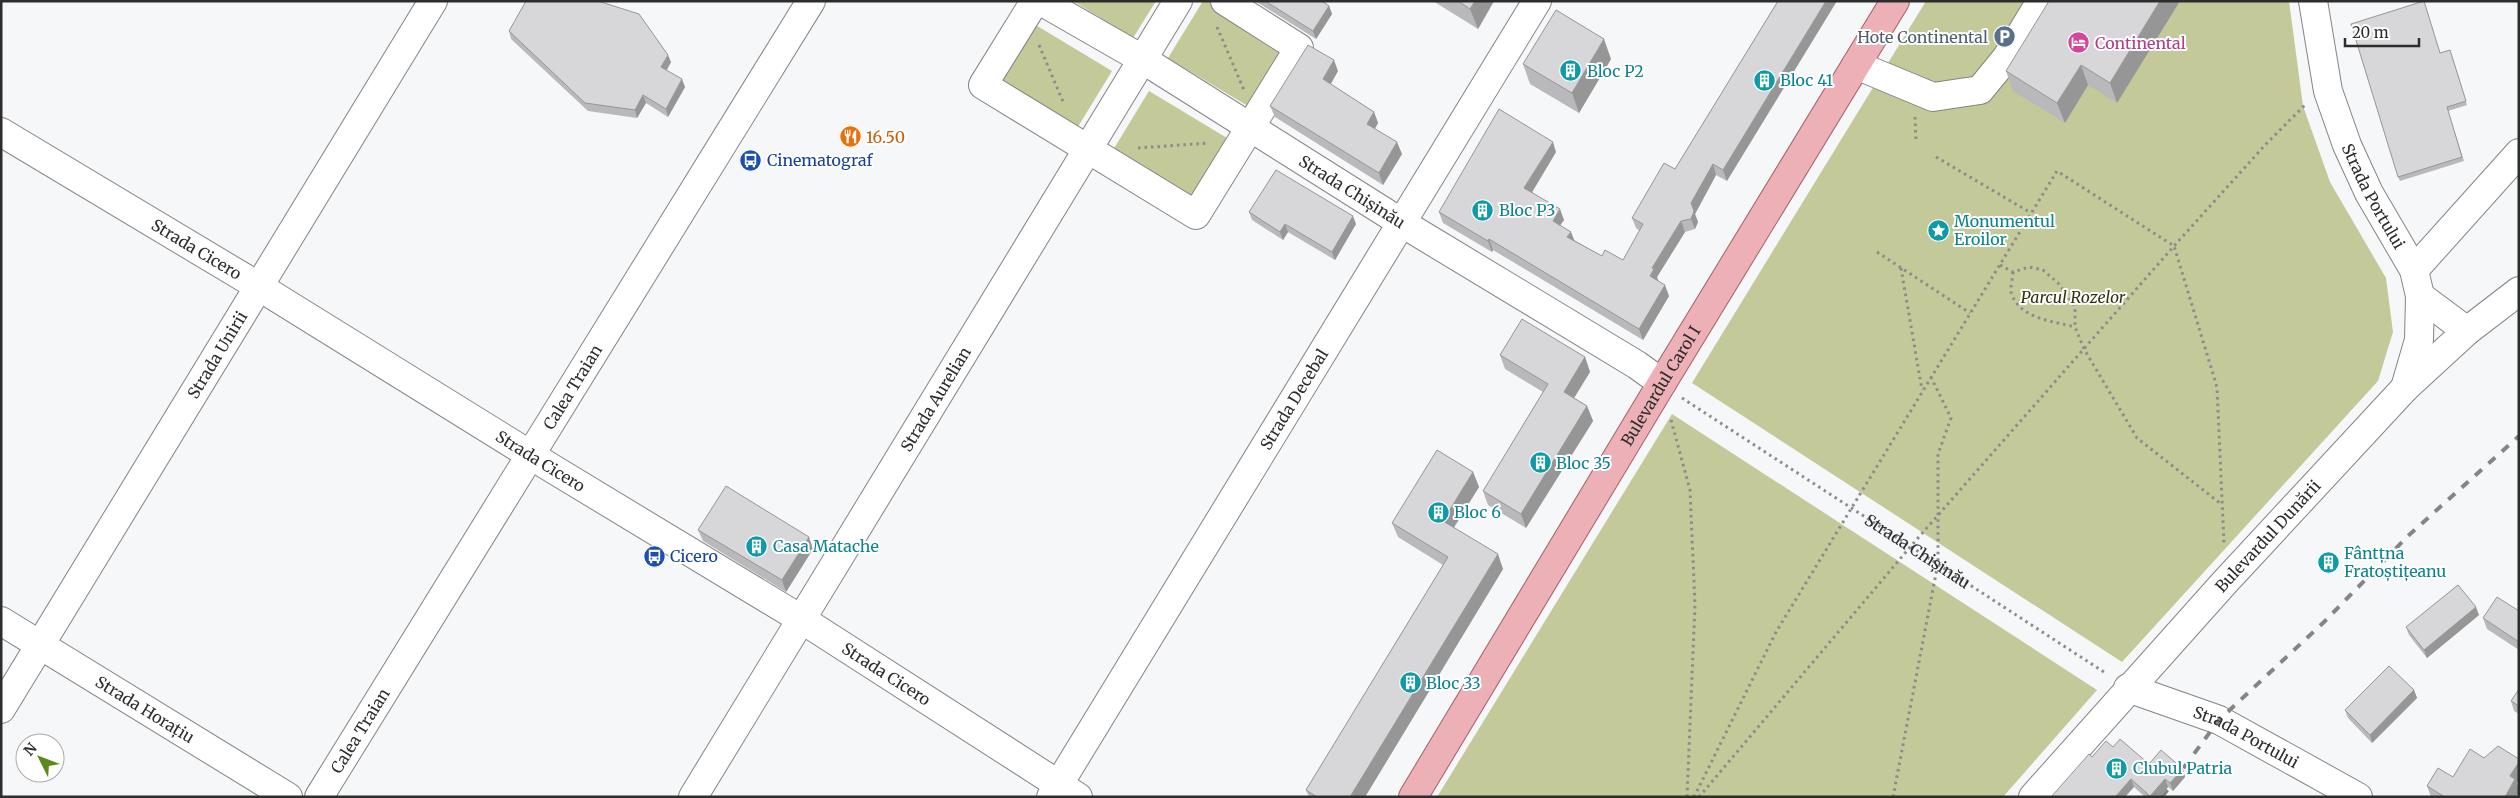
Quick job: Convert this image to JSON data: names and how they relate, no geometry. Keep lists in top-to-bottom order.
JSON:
{
  "streets": {
    "main road": ["Bulevardul Carol I"],
    "street": [
      "Strada Chișinău",
      "Strada Portului",
      "Strada Cicero",
      "Strada Unirii",
      "Calea Traian",
      "Strada Aurelian",
      "Strada Decebal",
      "Bulevardul Dunării",
      "Strada Horațiu"
    ]
  },
  "crossings": [
    ["Strada Chișinău", "Strada Portului"],
    ["Strada Chișinău", "Bulevardul Carol I"],
    ["Strada Chișinău", "Strada Aurelian"],
    ["Strada Chișinău", "Strada Decebal"],
    ["Strada Chișinău", "Bulevardul Dunării"],
    ["Strada Portului", "Bulevardul Dunării"],
    ["Strada Cicero", "Strada Unirii"],
    ["Strada Cicero", "Calea Traian"],
    ["Strada Cicero", "Strada Aurelian"],
    ["Strada Cicero", "Strada Decebal"],
    ["Strada Unirii", "Strada Horațiu"]
  ],
  "parks": ["Parcul Rozelor"],
  "places": {
    "parking": ["Hote Continental"],
    "hotel": ["Continental"],
    "building": [
      "Bloc P2",
      "Bloc 41",
      "Bloc P3",
      "Bloc 35",
      "Bloc 6",
      "Casa Matache",
      "Fântțna Fratoștițeanu",
      "Bloc 33",
      "Clubul Patria"
    ],
    "restaurant": ["16.50"],
    "bus stop": ["Cinematograf", "Cicero"],
    "place": ["Monumentul Eroilor"]
  },
  "scale_bar": "20 m",
  "north": "top left"
}
